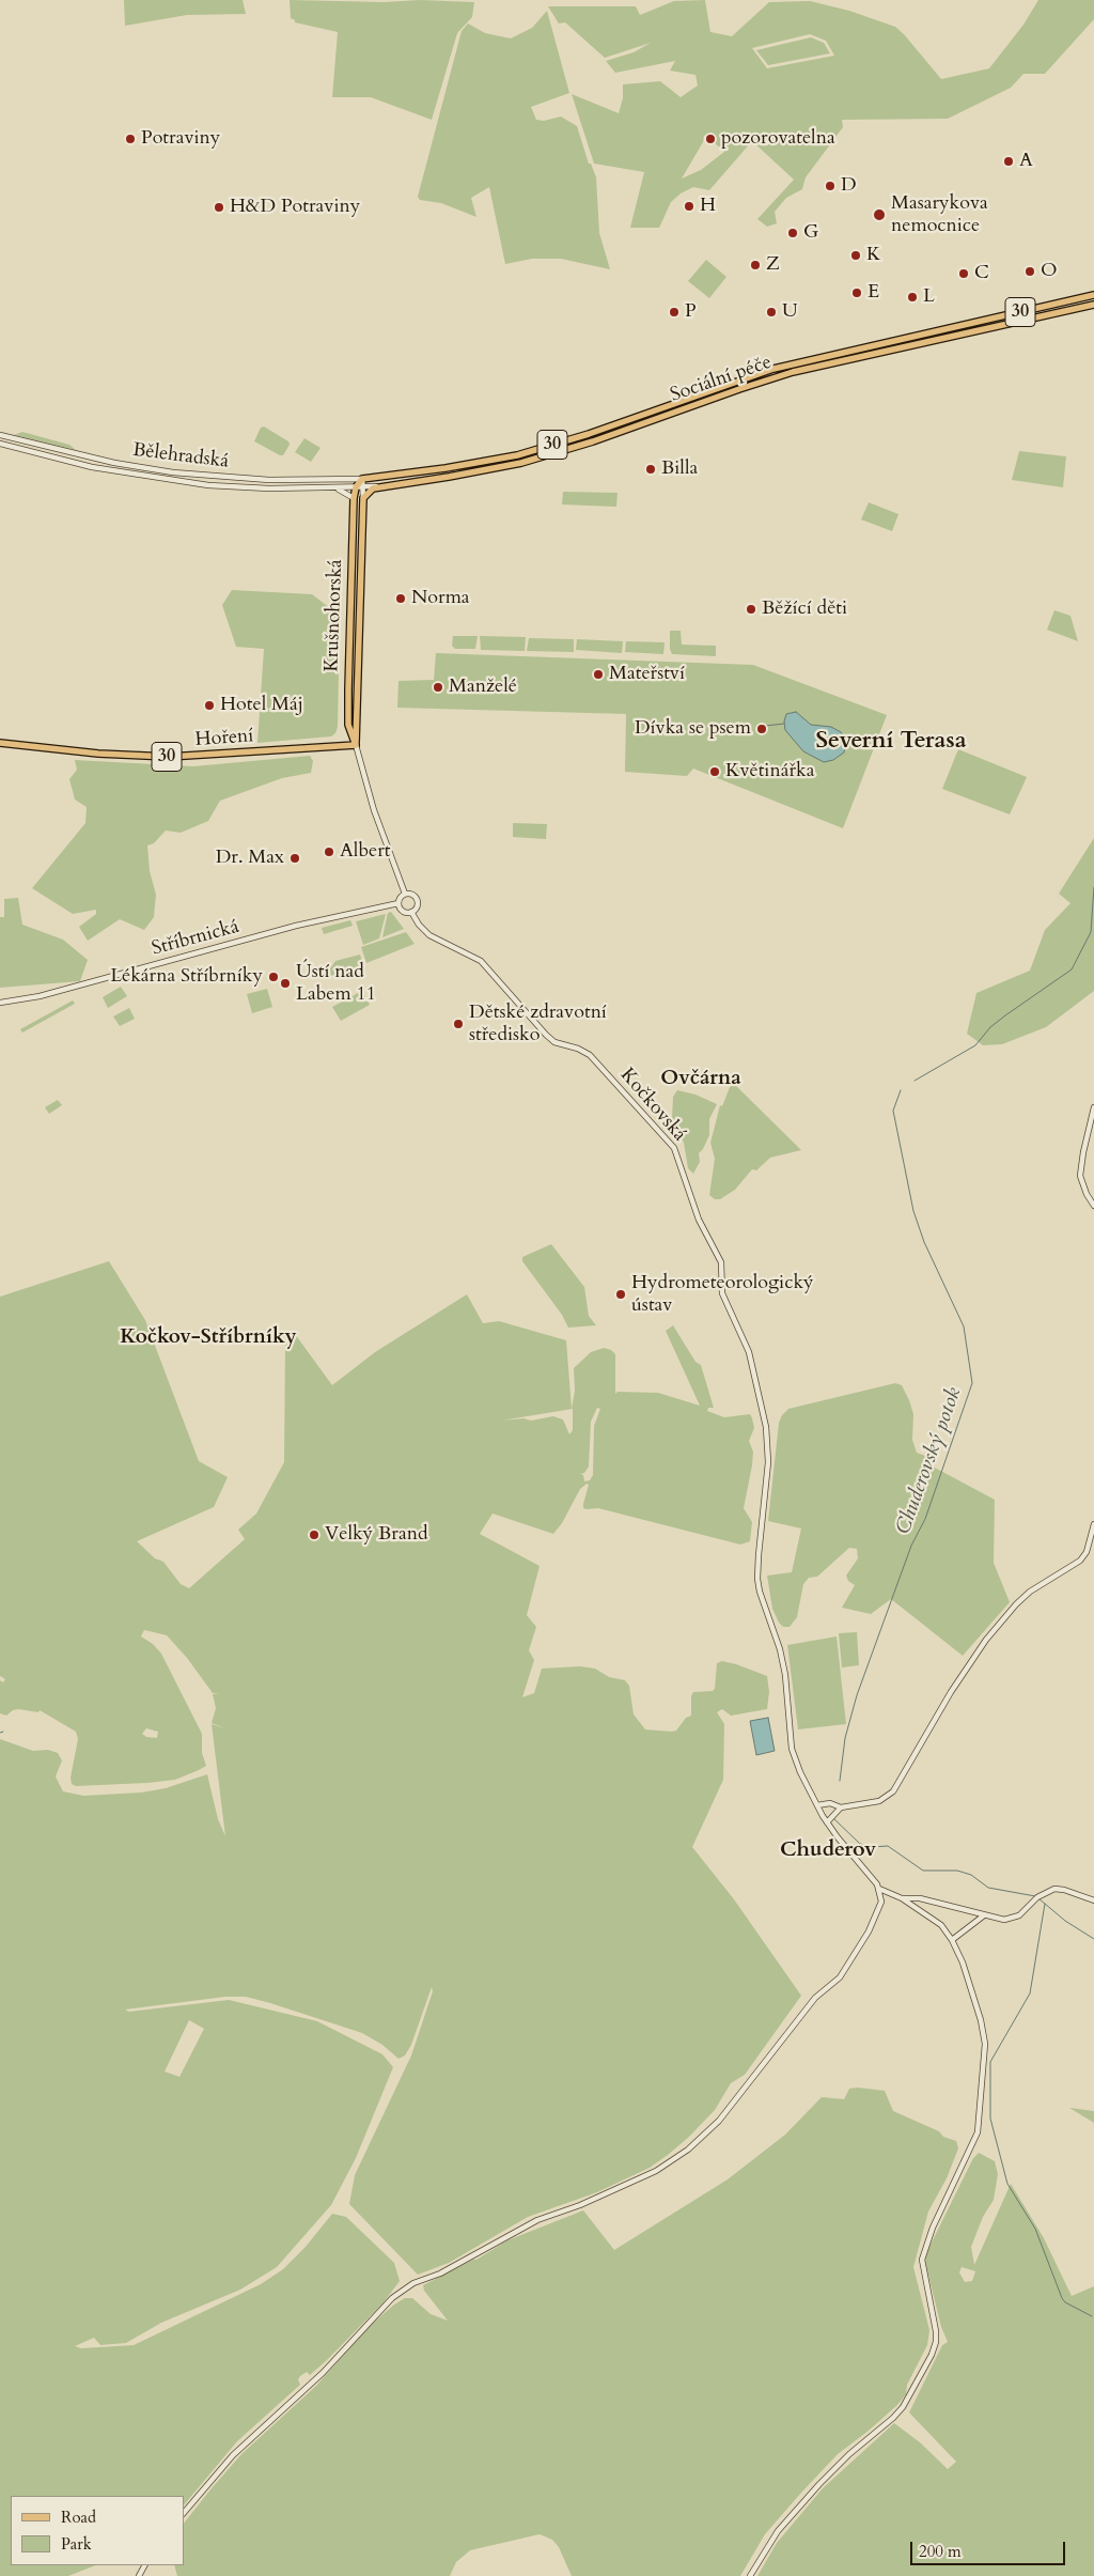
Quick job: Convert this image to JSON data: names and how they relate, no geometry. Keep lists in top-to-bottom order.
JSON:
{
  "streets": {
    "main road": [
      "30",
      "Sociální péče",
      "Krušnohorská",
      "Hoření"
    ],
    "street": ["Bělehradská", "Stříbrnická", "Kočkovská"]
  },
  "crossings": [
    ["Sociální péče", "Bělehradská"],
    ["Sociální péče", "Krušnohorská"],
    ["Bělehradská", "Krušnohorská"],
    ["Krušnohorská", "Hoření"],
    ["Krušnohorská", "Stříbrnická"],
    ["Krušnohorská", "Kočkovská"],
    ["Stříbrnická", "Kočkovská"]
  ],
  "districts": [
    "Severní Terasa",
    "Ovčárna",
    "Kočkov-Stříbrníky",
    "Chuderov"
  ],
  "water": ["Chuderovský potok"],
  "places": [
    "Potraviny",
    "pozorovatelna",
    "A",
    "D",
    "H",
    "H&D Potraviny",
    "Masarykova nemocnice",
    "G",
    "K",
    "Z",
    "O",
    "C",
    "E",
    "L",
    "P",
    "U",
    "Billa",
    "Norma",
    "Běžící děti",
    "Mateřství",
    "Manželé",
    "Hotel Máj",
    "Dívka se psem",
    "Květinářka",
    "Albert",
    "Dr. Max",
    "Lékárna Stříbrníky",
    "Ústí nad Labem 11",
    "Dětské zdravotní středisko",
    "Hydrometeorologický ústav",
    "Velký Brand"
  ],
  "legend": ["Road", "Park"],
  "scale_bar": "200 m"
}
